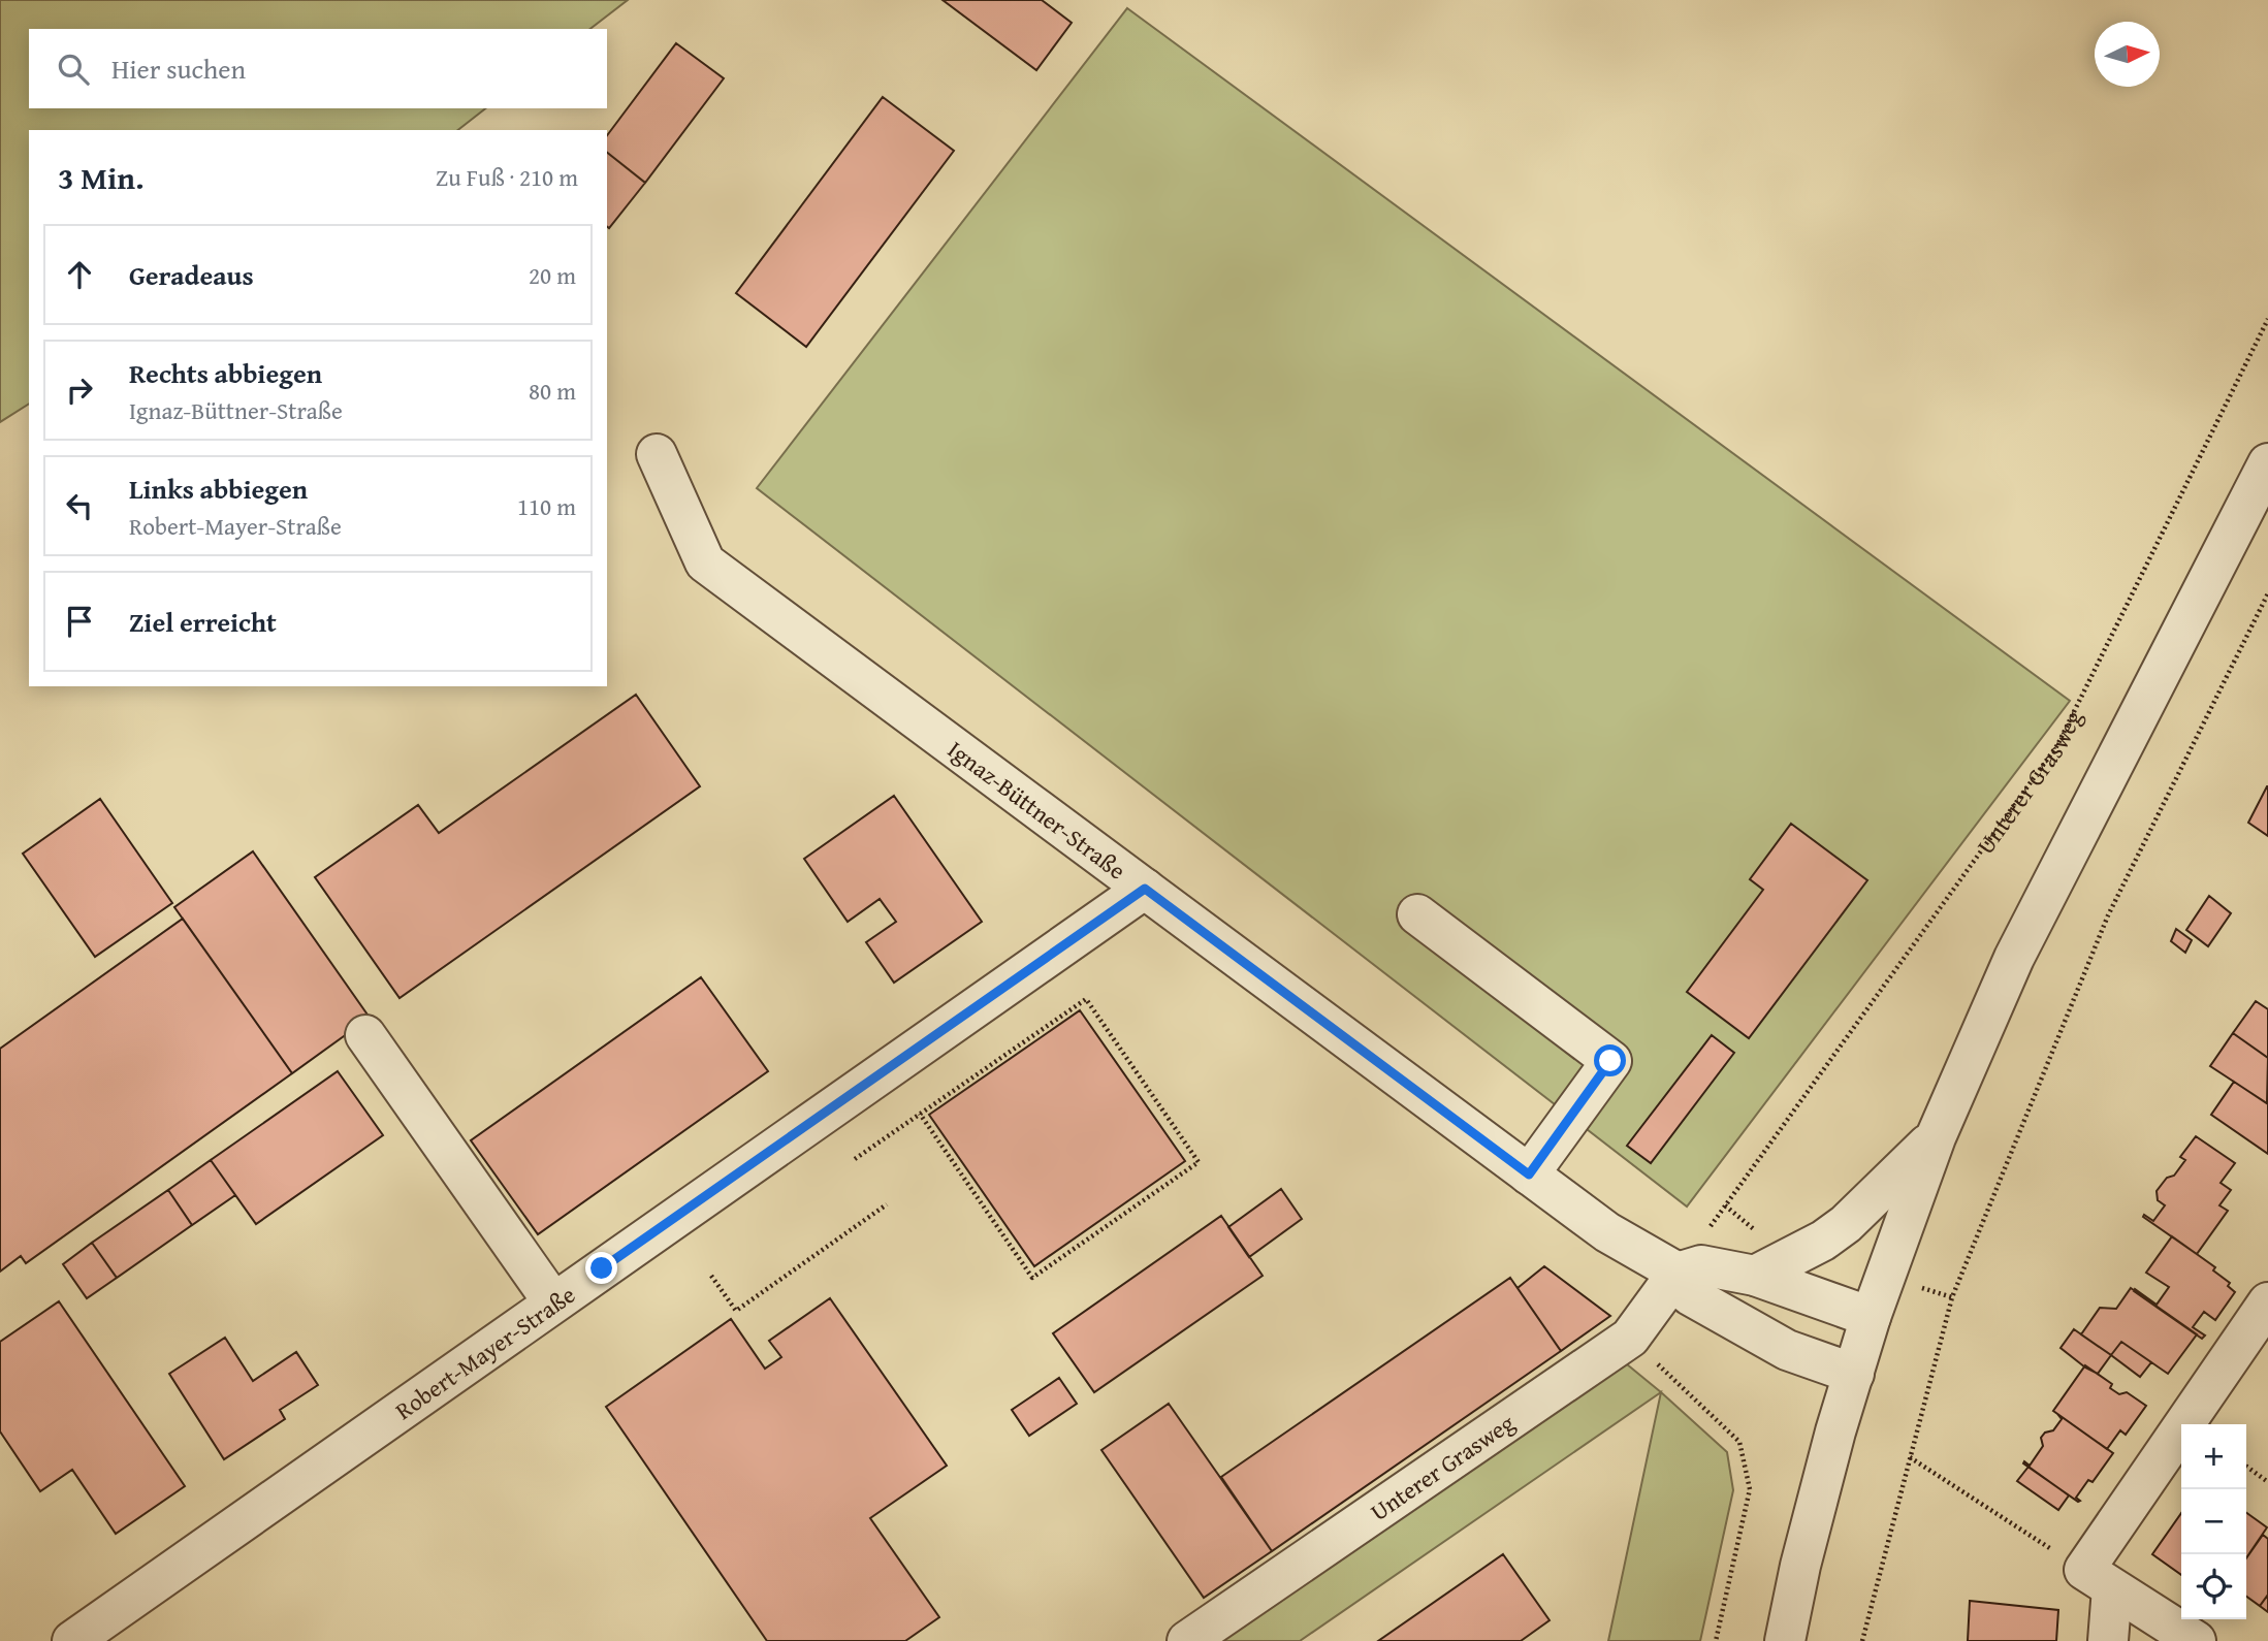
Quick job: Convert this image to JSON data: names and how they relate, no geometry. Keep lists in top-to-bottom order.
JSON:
{
  "streets": {
    "street": ["Unterer Grasweg", "Ignaz-Büttner-Straße", "Robert-Mayer-Straße"]
  },
  "crossings": [
    ["Unterer Grasweg", "Ignaz-Büttner-Straße"],
    ["Ignaz-Büttner-Straße", "Robert-Mayer-Straße"]
  ],
  "north": "right",
  "page": {
    "search": "Hier suchen",
    "heading": ["3 Min.", "Zu Fuß · 210 m"],
    "list": [
      ["Geradeaus", "20 m"],
      ["Rechts abbiegen", "Ignaz-Büttner-Straße", "80 m"],
      ["Links abbiegen", "Robert-Mayer-Straße", "110 m"],
      "Ziel erreicht"
    ],
    "map_buttons": ["+", "−"]
  }
}
